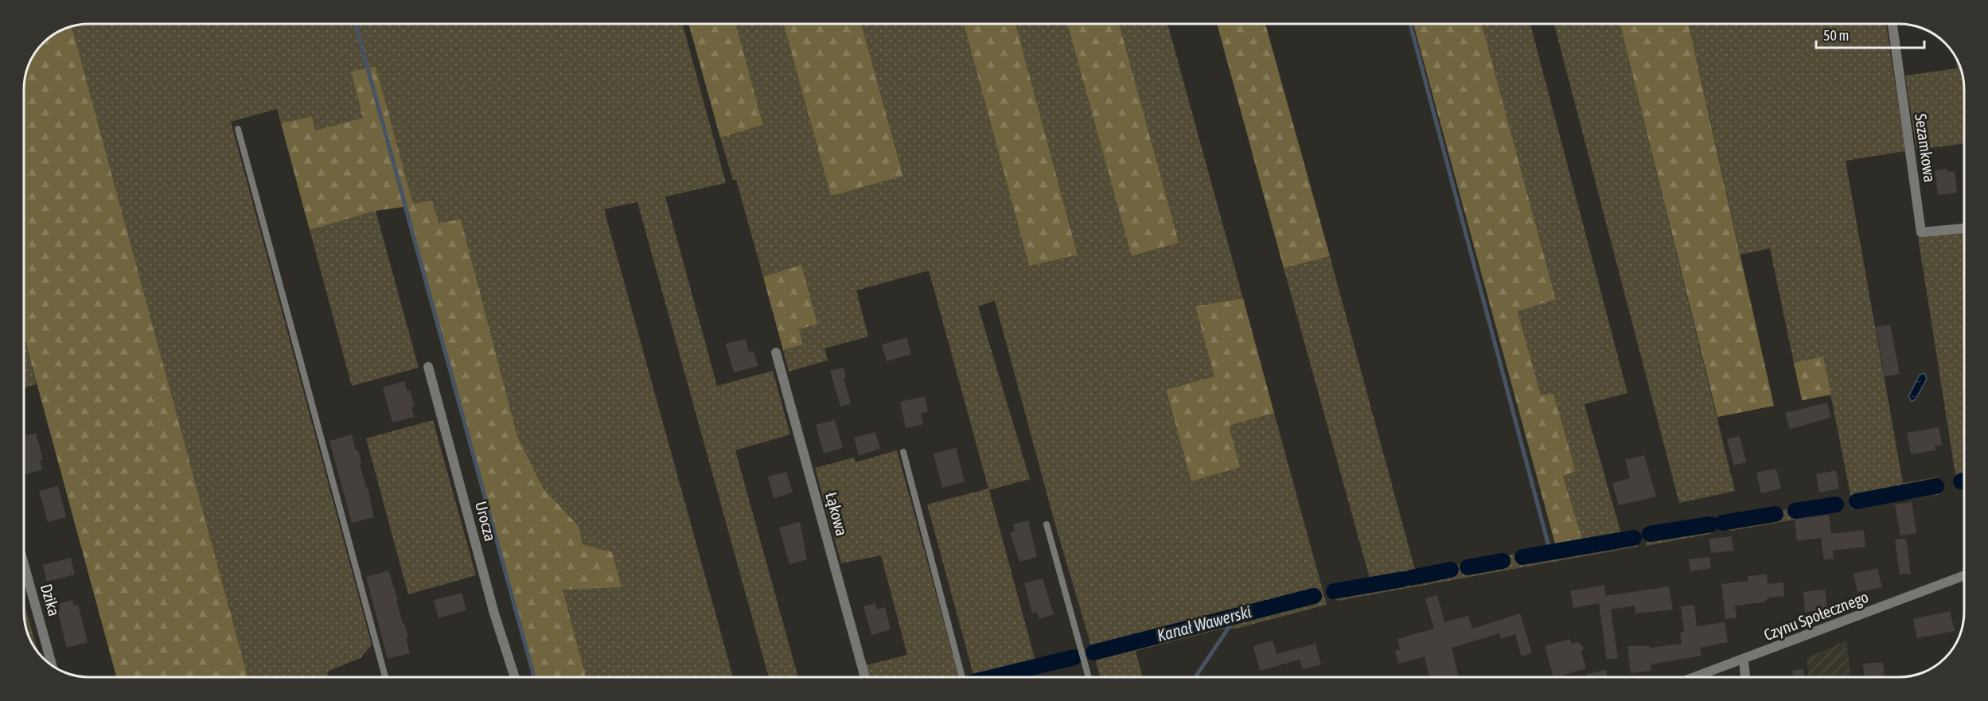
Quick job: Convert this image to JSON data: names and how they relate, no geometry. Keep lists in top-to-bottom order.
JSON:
{
  "streets": {
    "street": [
      "Sezamkowa",
      "Łąkowa",
      "Urocza",
      "Dzika",
      "Czynu Społecznego"
    ]
  },
  "water": ["Kanał Wawerski"],
  "scale_bar": "50 m"
}
